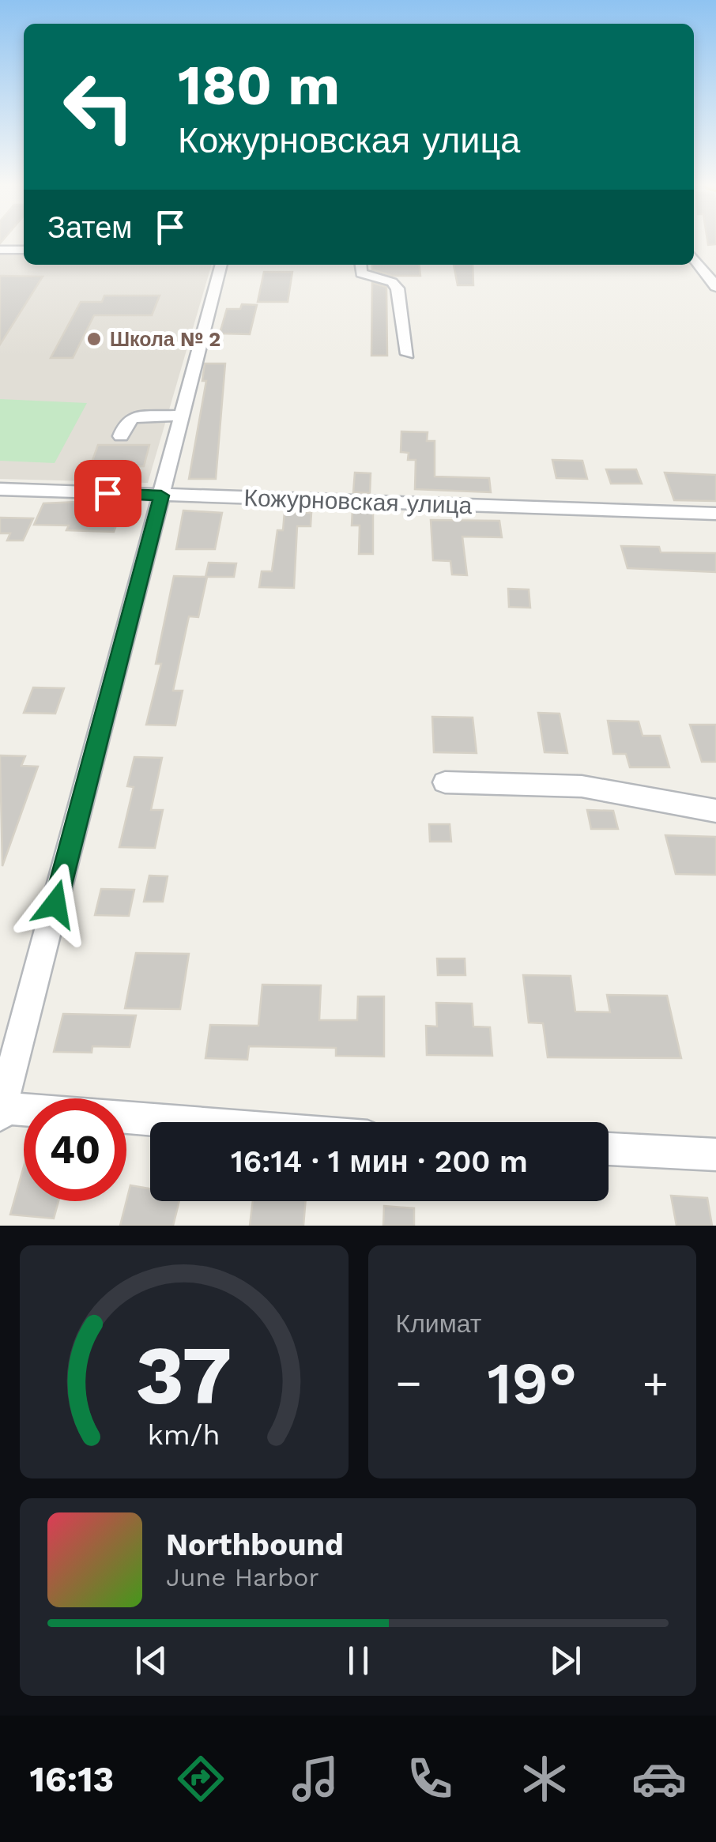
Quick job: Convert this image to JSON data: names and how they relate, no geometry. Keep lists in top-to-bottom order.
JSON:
{
  "streets": {
    "street": ["Кожурновская улица"]
  },
  "places": ["Школа № 2"],
  "page": {
    "turn": ["180 m", "Кожурновская улица"],
    "then": "Затем",
    "limit": "40",
    "trip": "16:14 · 1 мин · 200 m",
    "tile": "Климат",
    "heat": ["−", "19°", "+"],
    "song": ["Northbound", "June Harbor"],
    "tabs": "16:13",
    "gauge": ["37", "km/h"]
  }
}
